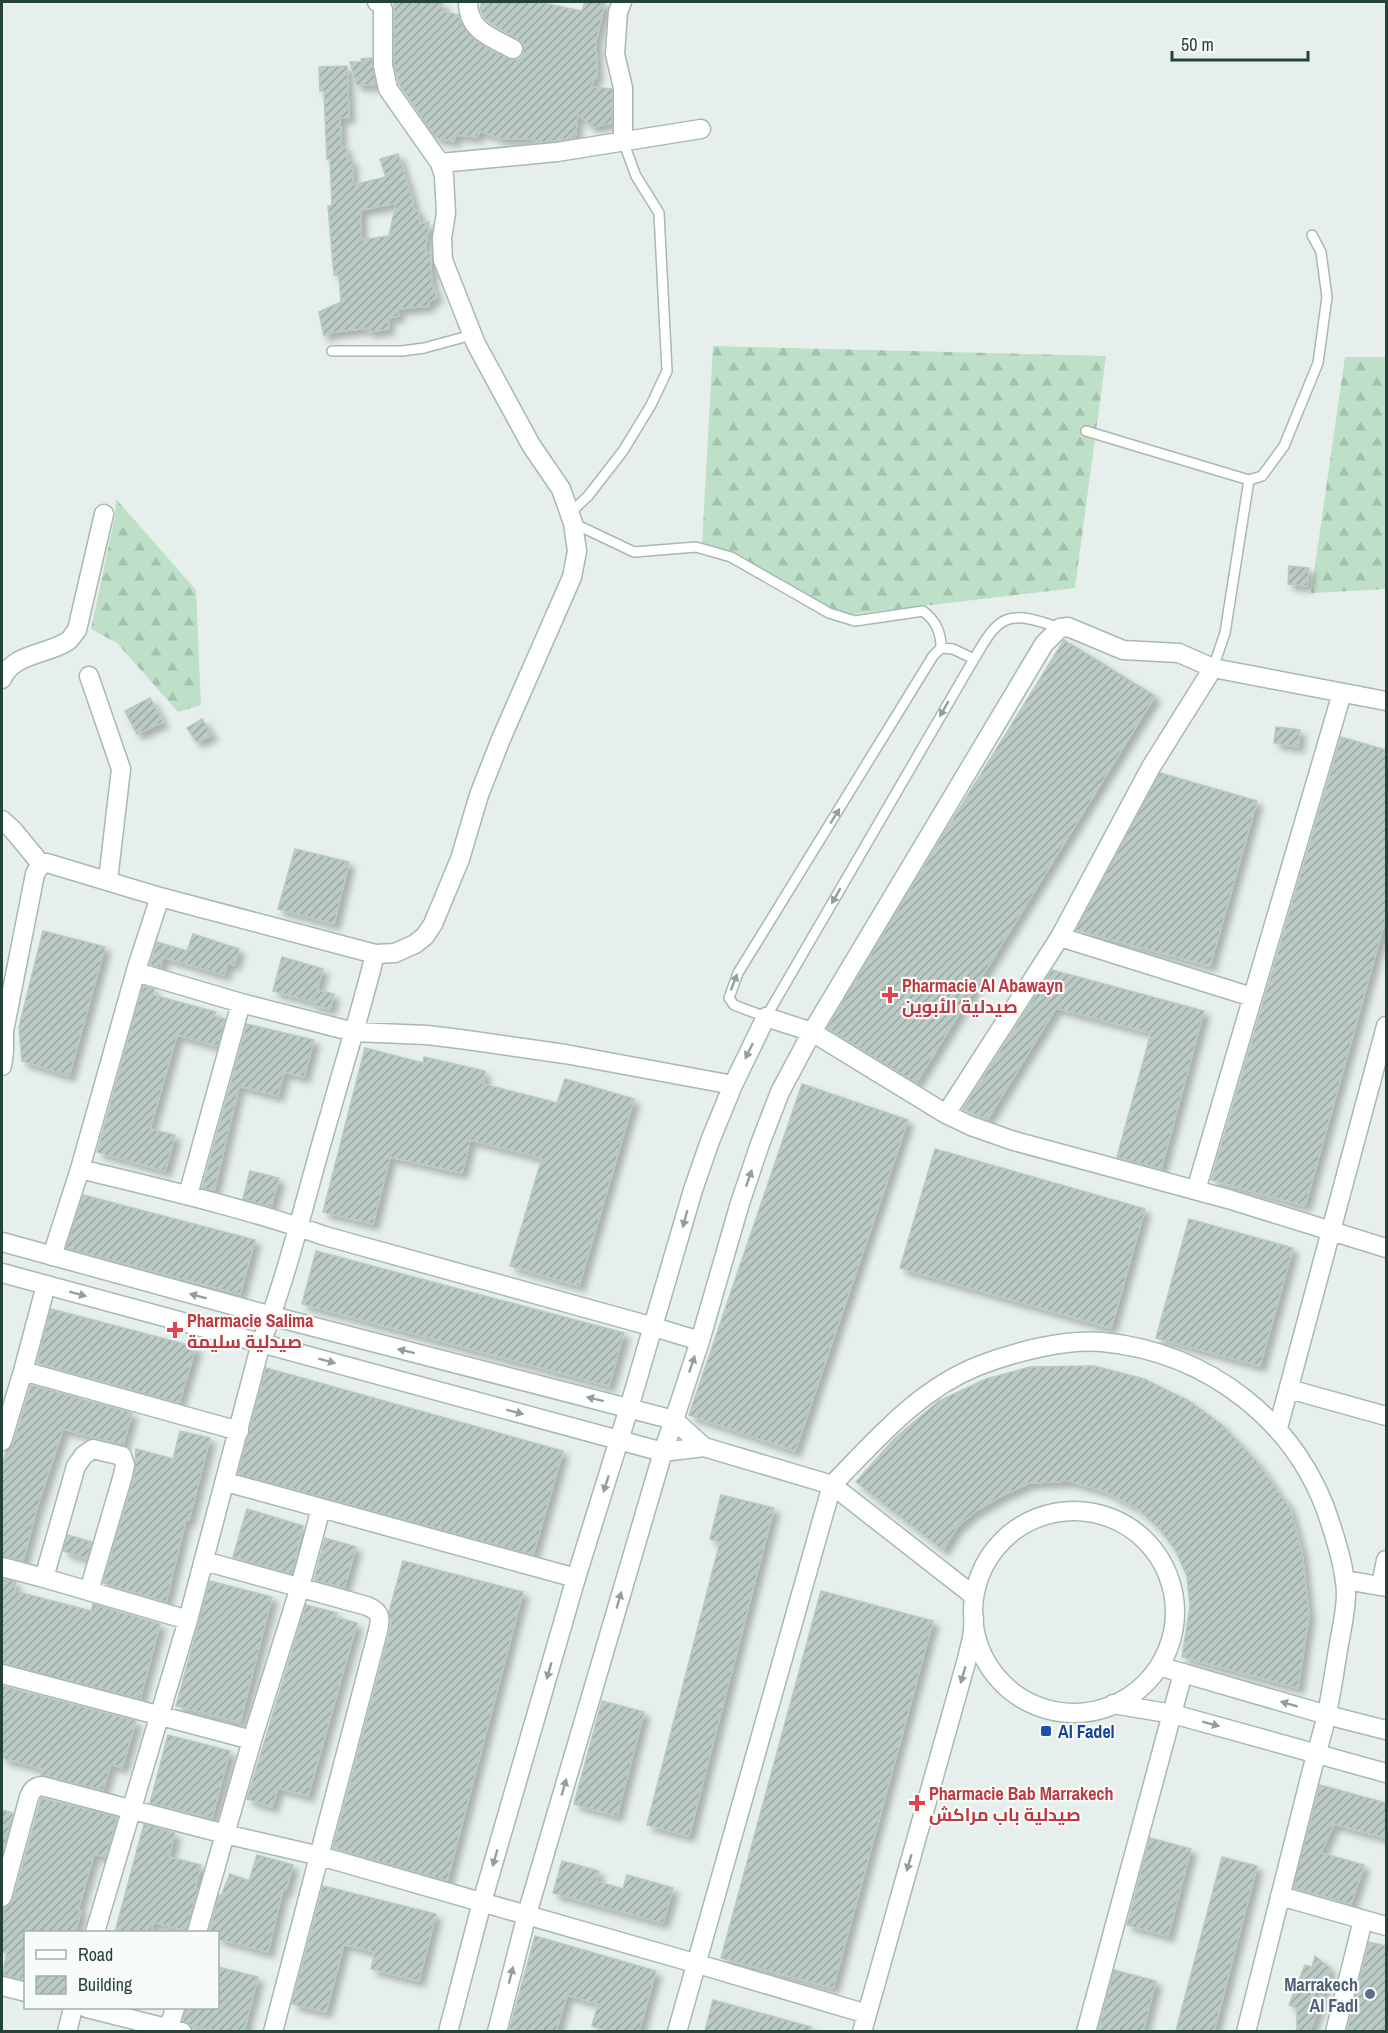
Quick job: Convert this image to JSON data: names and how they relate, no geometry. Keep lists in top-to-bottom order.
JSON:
{
  "places": {
    "health": ["Pharmacie Al Abawayn صيدلية الأبوين", "Pharmacie Salima صيدلية سليمة", "Pharmacie Bab Marrakech صيدلية باب مراكش"],
    "transit": ["Al Fadel"],
    "other": ["Marrakech Al Fadl"]
  },
  "legend": ["Road", "Building"],
  "scale_bar": "50 m"
}
